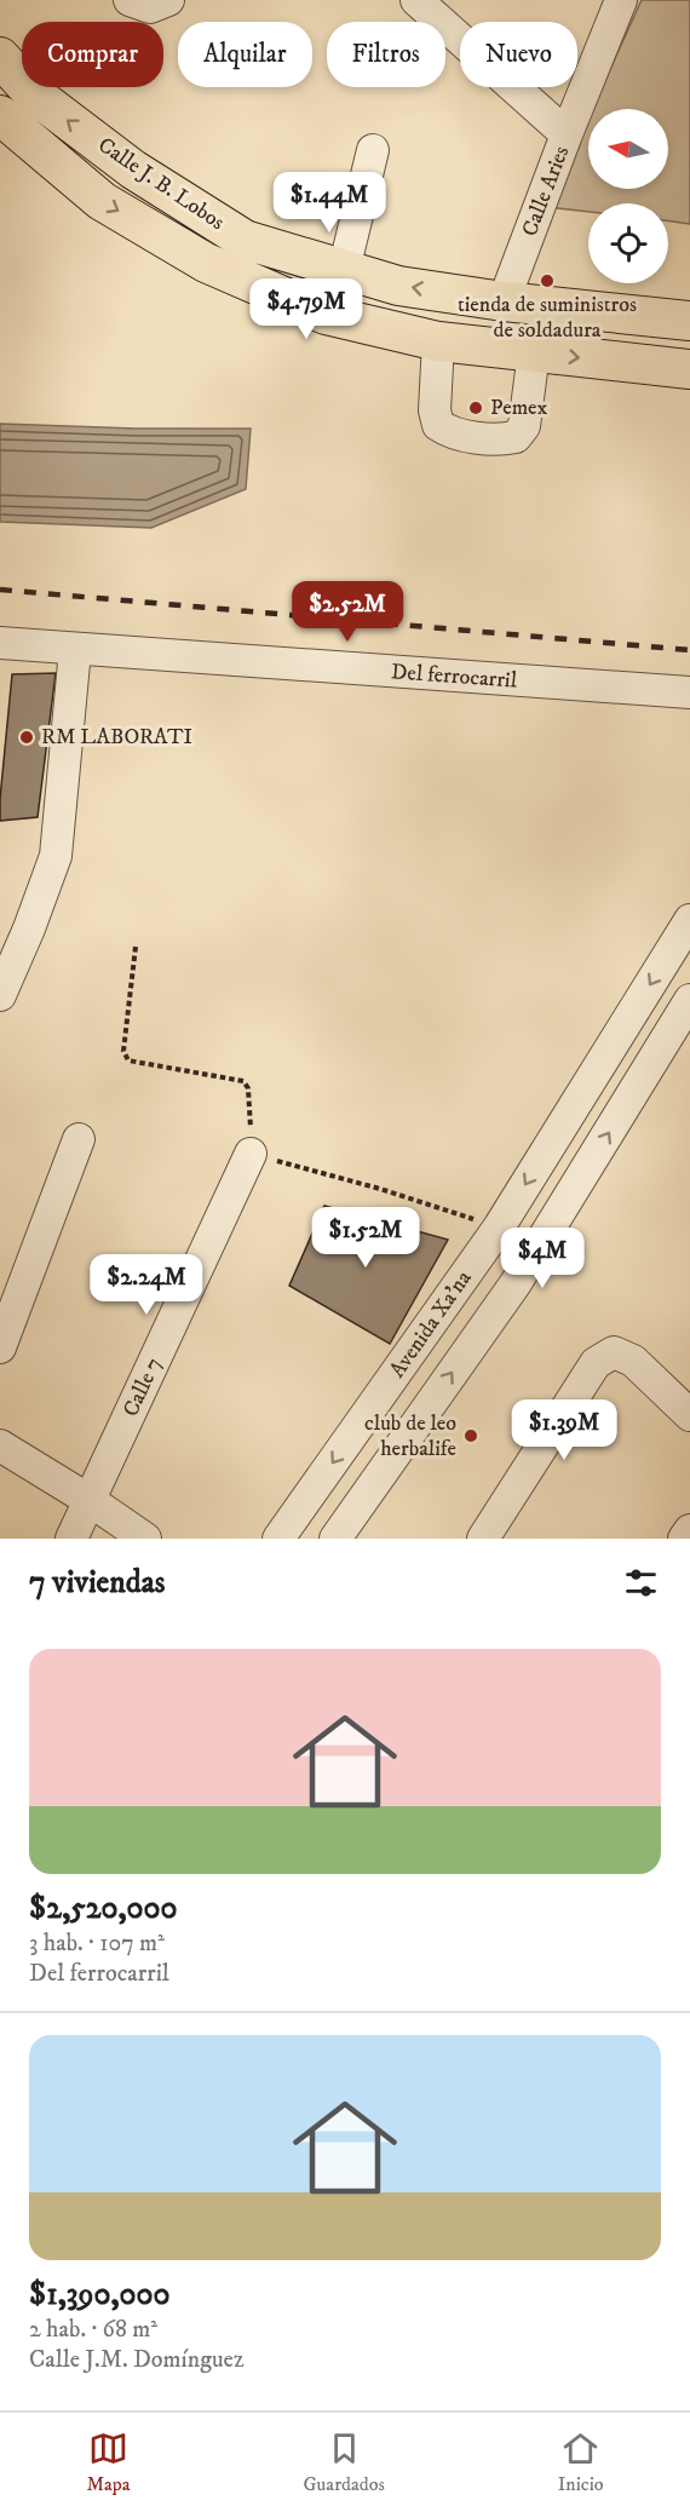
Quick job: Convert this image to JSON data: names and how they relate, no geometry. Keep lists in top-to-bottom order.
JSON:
{
  "streets": {
    "main road": ["Calle J. B. Lobos"],
    "street": [
      "Calle Aries",
      "Del ferrocarril",
      "Avenida Xa'na",
      "Calle 7"
    ]
  },
  "crossings": [
    ["Calle J. B. Lobos", "Calle Aries"]
  ],
  "places": [
    "tienda de suministros de soldadura",
    "Pemex",
    "RM LABORATI",
    "club de leo herbalife"
  ],
  "north": "left",
  "page": {
    "chip": [
      "Comprar",
      "Alquilar",
      "Filtros",
      "Nuevo"
    ],
    "price": [
      "$1.44M",
      "$4.79M",
      "$2.52M",
      "$1.52M",
      "$4M",
      "$2.24M",
      "$1.39M"
    ],
    "heading": "7 viviendas",
    "list": [
      {
        "name": "$2,520,000",
        "note": "3 hab. · 107 m² · Del ferrocarril"
      },
      {
        "name": "$1,390,000",
        "note": "2 hab. · 68 m² · Calle J.M. Domínguez"
      }
    ],
    "tabs": ["Mapa", "Guardados", "Inicio"]
  }
}
